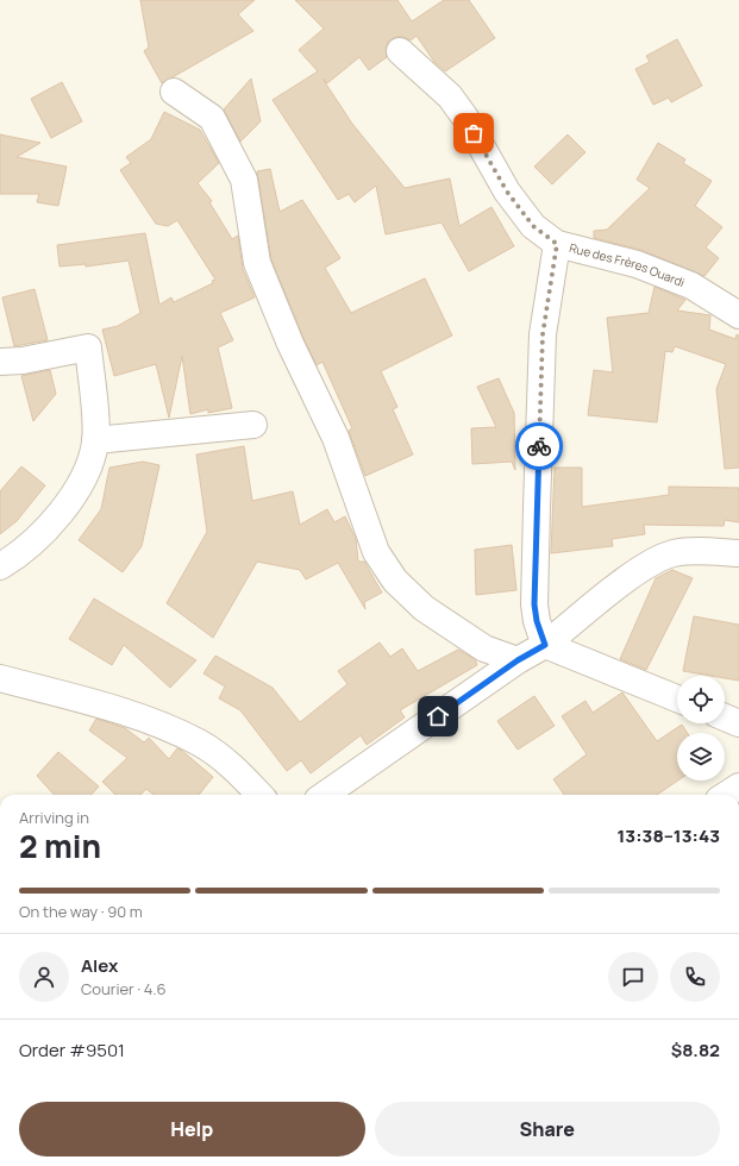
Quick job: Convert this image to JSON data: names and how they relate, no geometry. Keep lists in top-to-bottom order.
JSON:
{
  "streets": {
    "street": ["Rue des Frères Ouardi"]
  },
  "page": {
    "heading": ["2 min", "Arriving in", "13:38–13:43"],
    "panel": [
      "Alex",
      "Courier · 4.6",
      "Order #9501",
      "$8.82"
    ],
    "bar": "On the way · 90 m",
    "buttons": ["Help", "Share"]
  }
}
